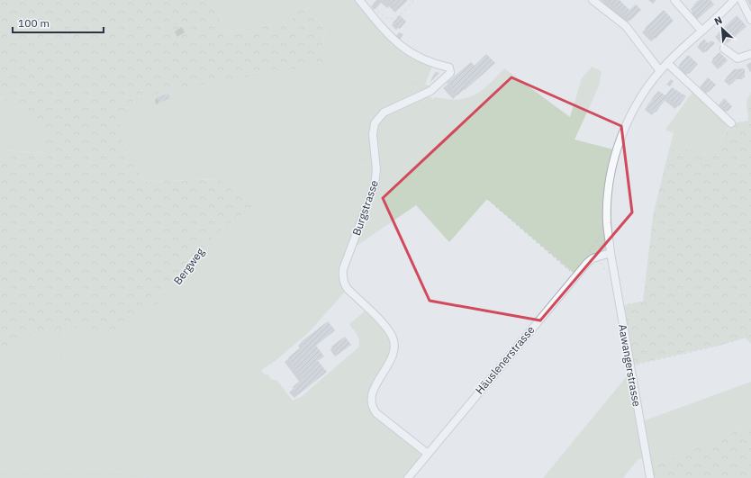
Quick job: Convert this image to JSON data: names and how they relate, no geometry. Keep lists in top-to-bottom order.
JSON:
{
  "streets": {
    "street": ["Burgstrasse", "Häuslenerstrasse", "Aawangerstrasse"],
    "path": ["Bergweg"]
  },
  "crossings": [
    ["Burgstrasse", "Bergweg"],
    ["Burgstrasse", "Häuslenerstrasse"],
    ["Häuslenerstrasse", "Aawangerstrasse"]
  ],
  "scale_bar": "100 m",
  "north": "top left"
}
